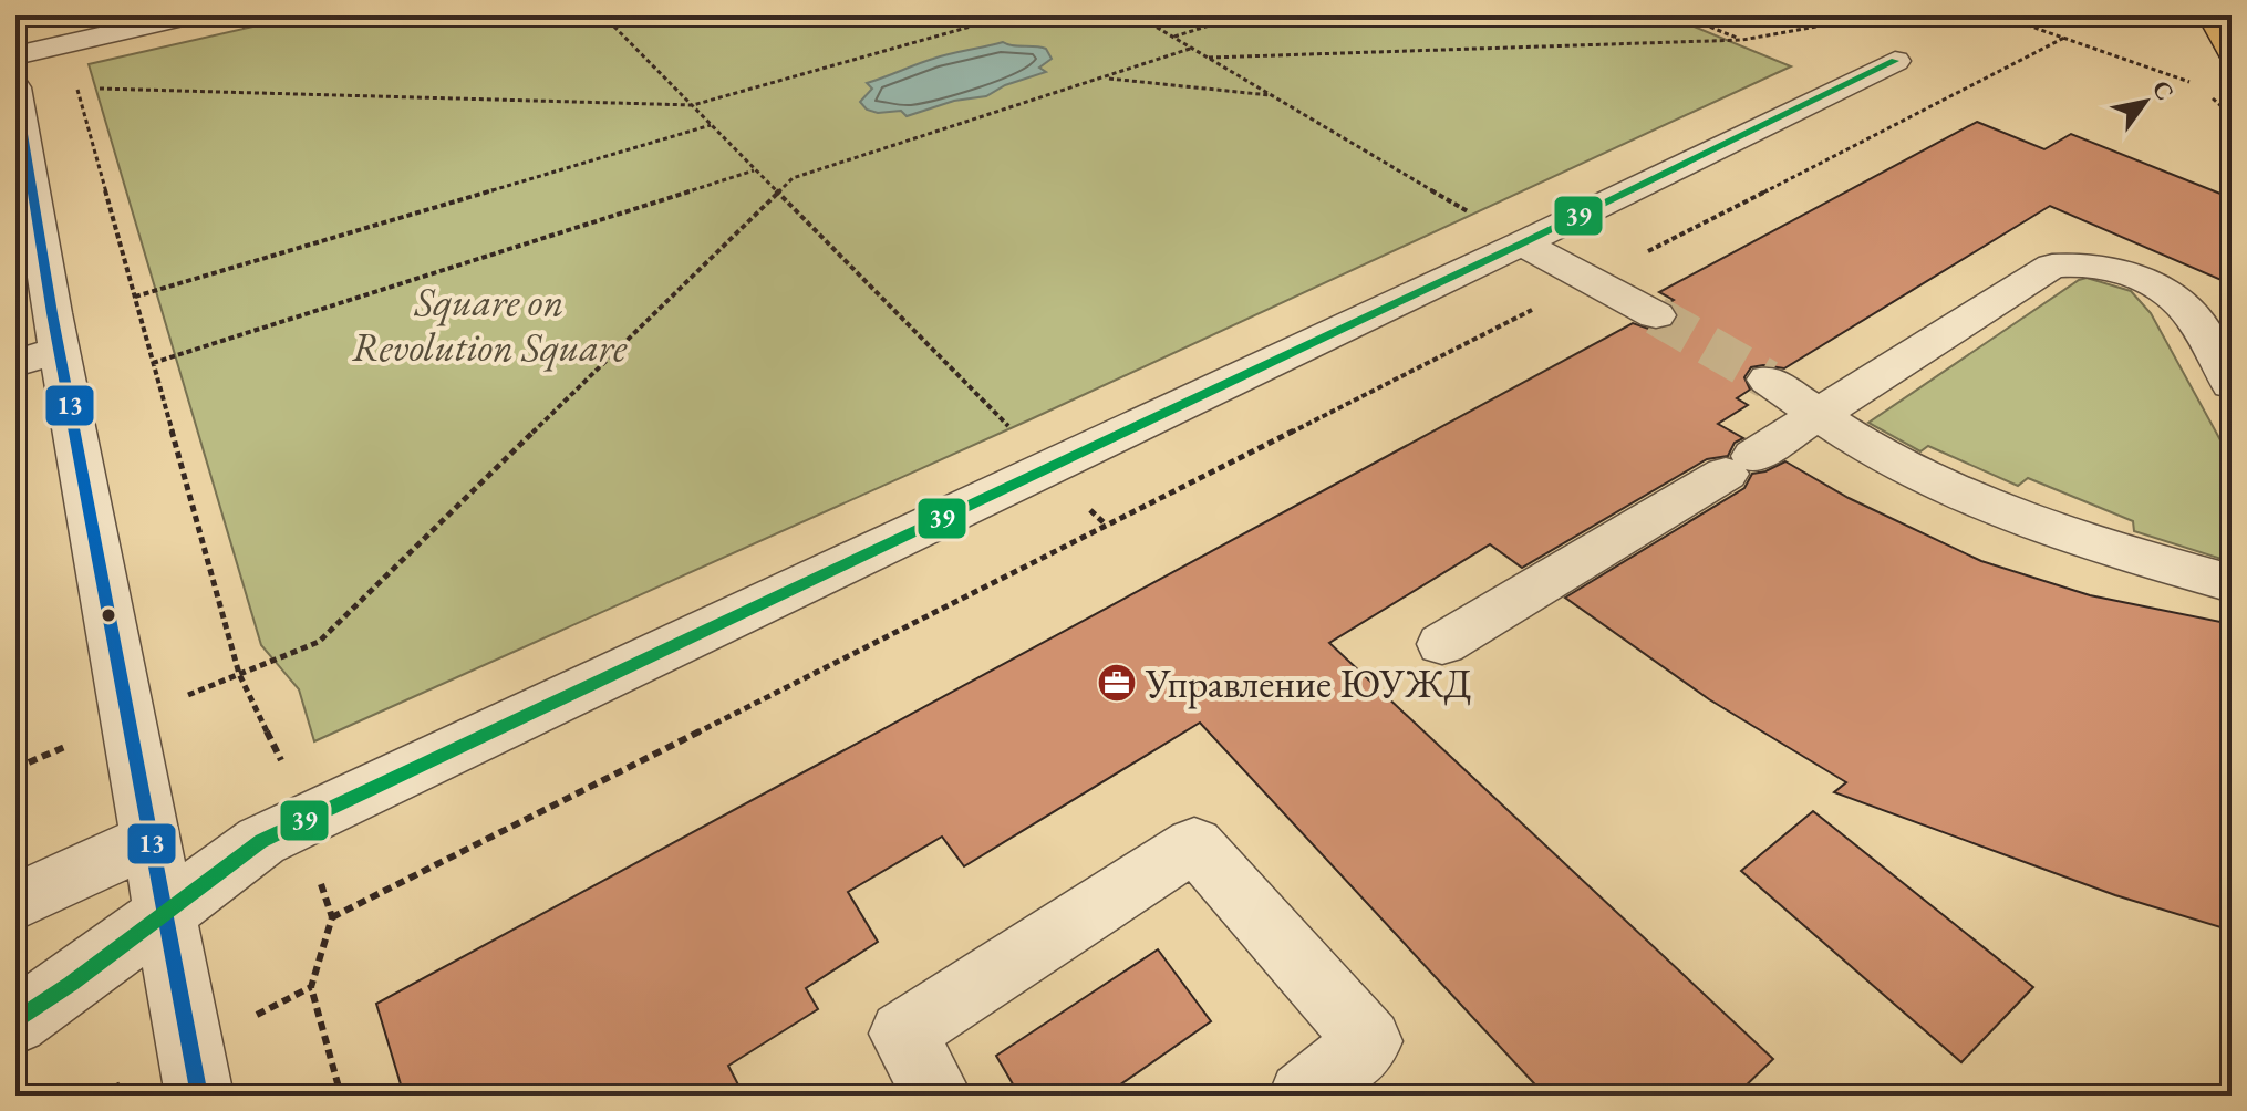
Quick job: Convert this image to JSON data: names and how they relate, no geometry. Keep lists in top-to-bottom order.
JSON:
{
  "parks": ["Square on Revolution Square"],
  "places": {
    "office": ["Управление ЮУЖД"]
  },
  "lines": ["transit line 39", "transit line 13"],
  "north": "top right"
}
